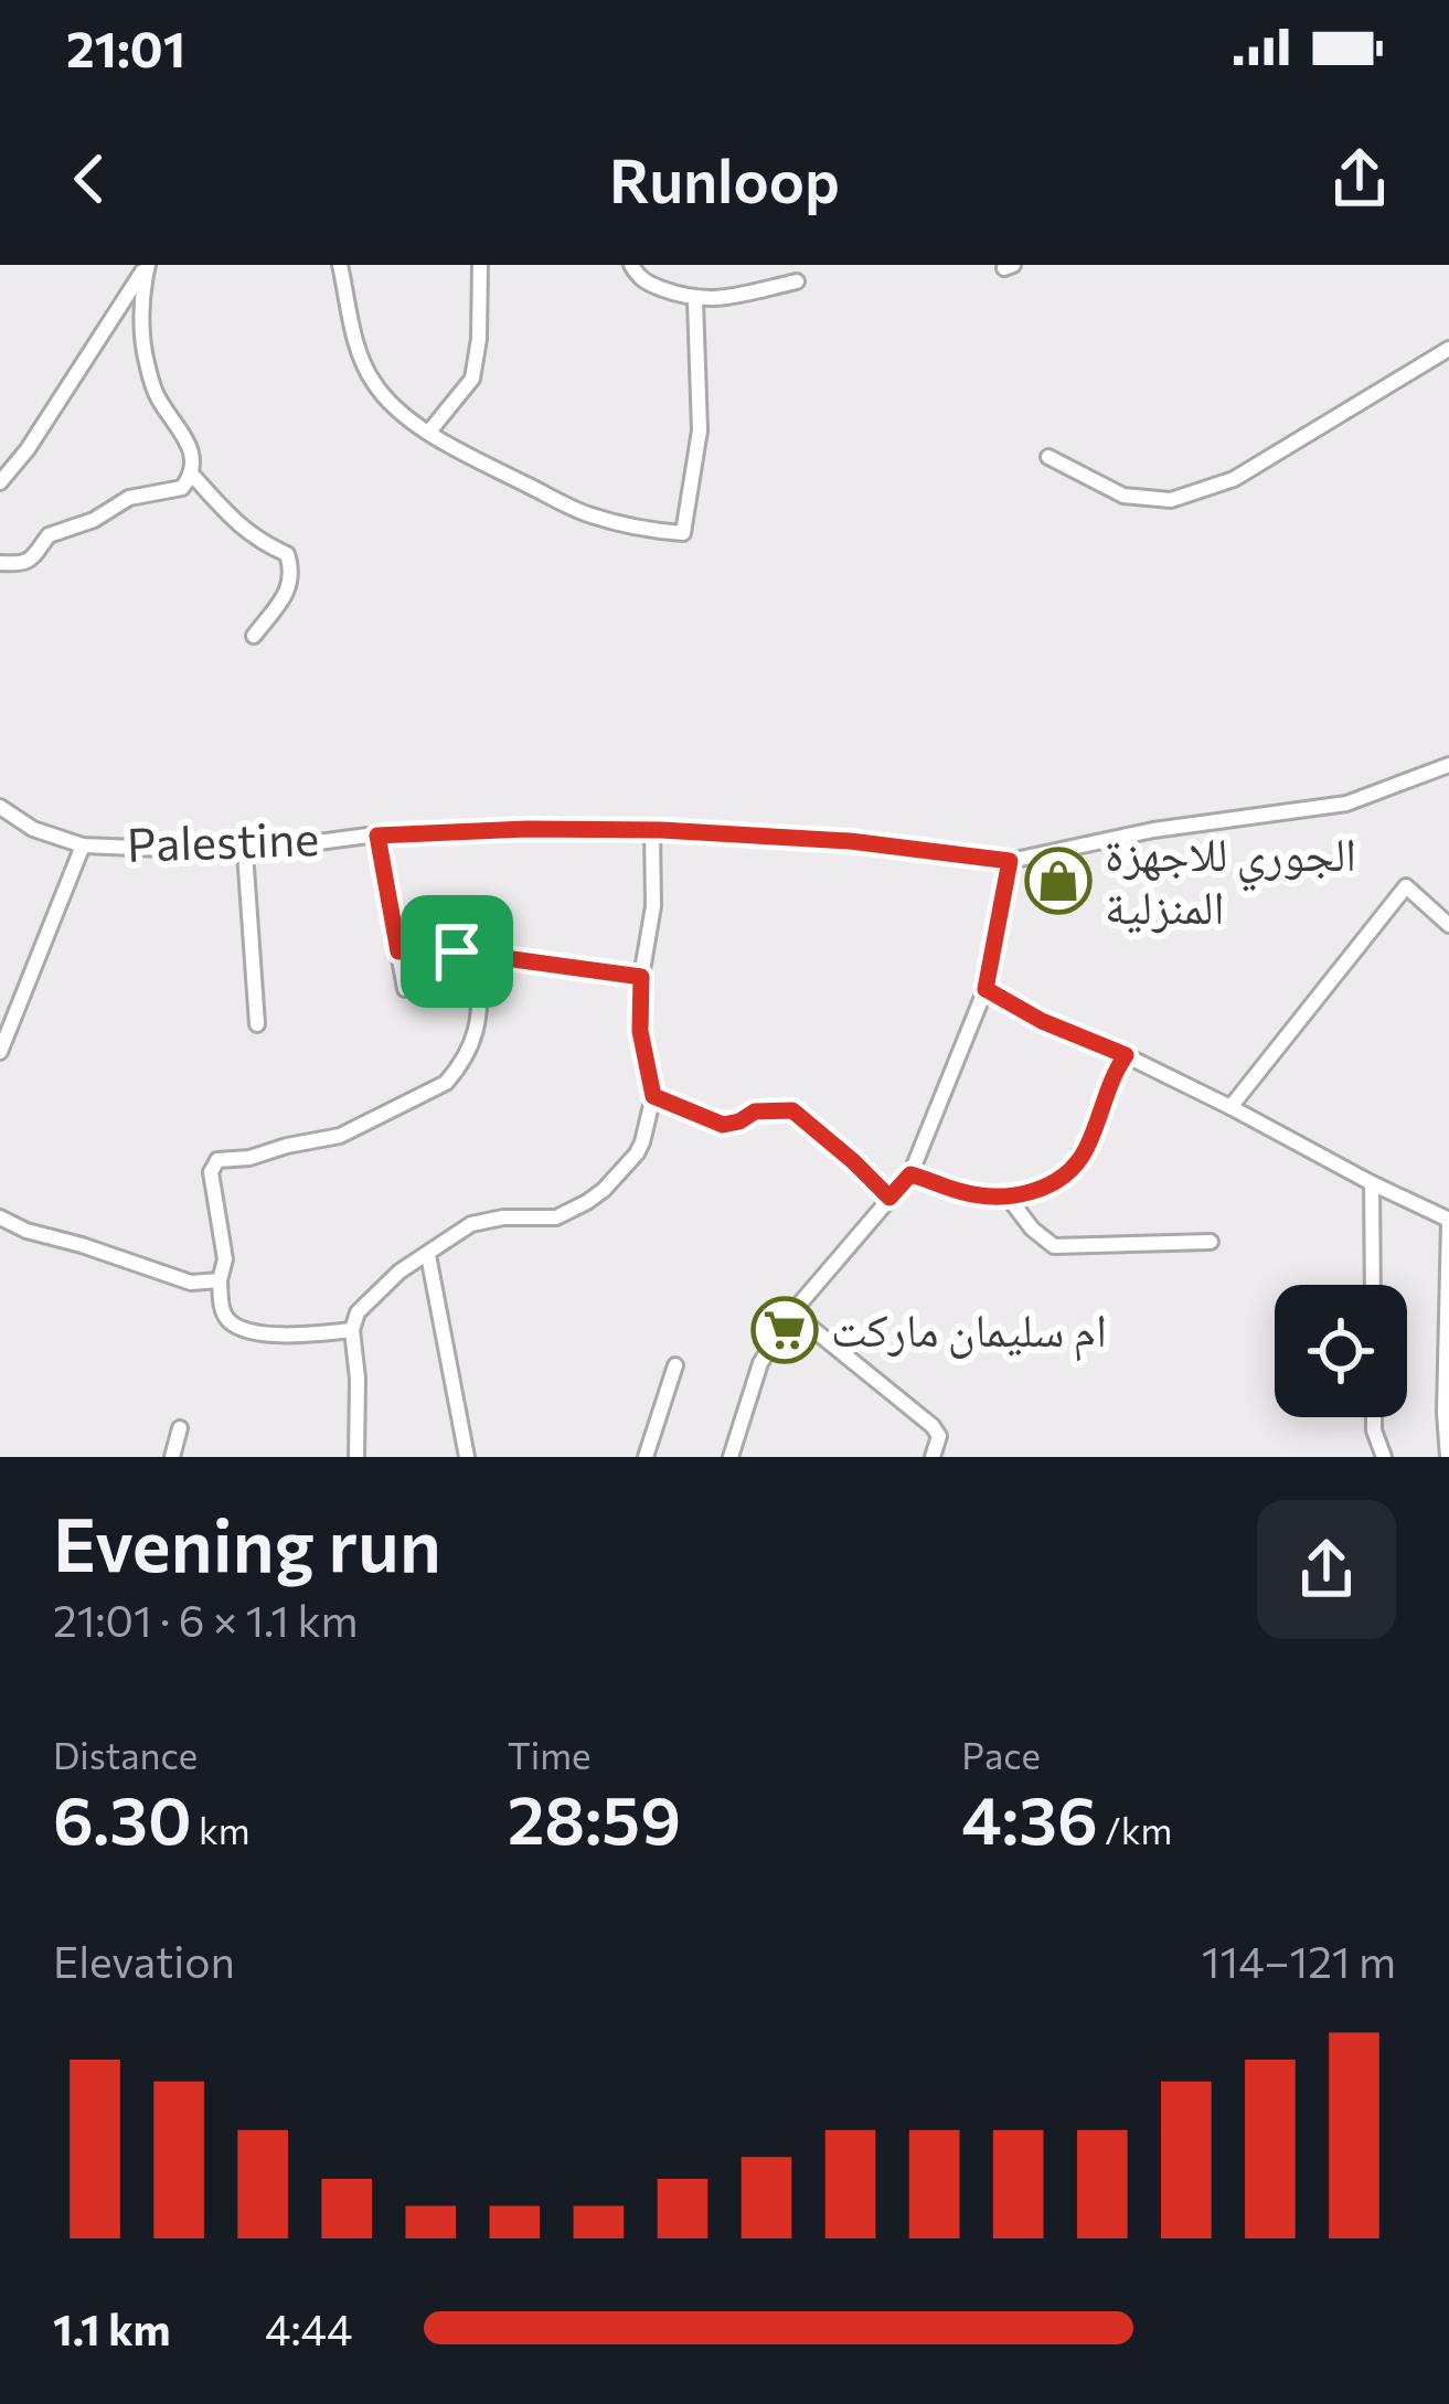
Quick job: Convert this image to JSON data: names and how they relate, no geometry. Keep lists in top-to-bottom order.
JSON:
{
  "streets": {
    "street": ["Palestine"]
  },
  "places": {
    "shop": ["الجوري للاجهزة المنزلية"],
    "supermarket": ["ام سليمان ماركت"]
  },
  "page": {
    "status": "21:01",
    "header": "Runloop",
    "heading": ["Evening run", "21:01 · 6 × 1.1 km"],
    "stats": [
      ["Distance", "6.30 km"],
      ["Time", "28:59"],
      ["Pace", "4:36 /km"]
    ],
    "chart": ["Elevation", "114–121 m"],
    "list": [
      {
        "name": "1.1 km",
        "note": "4:44"
      }
    ]
  }
}
